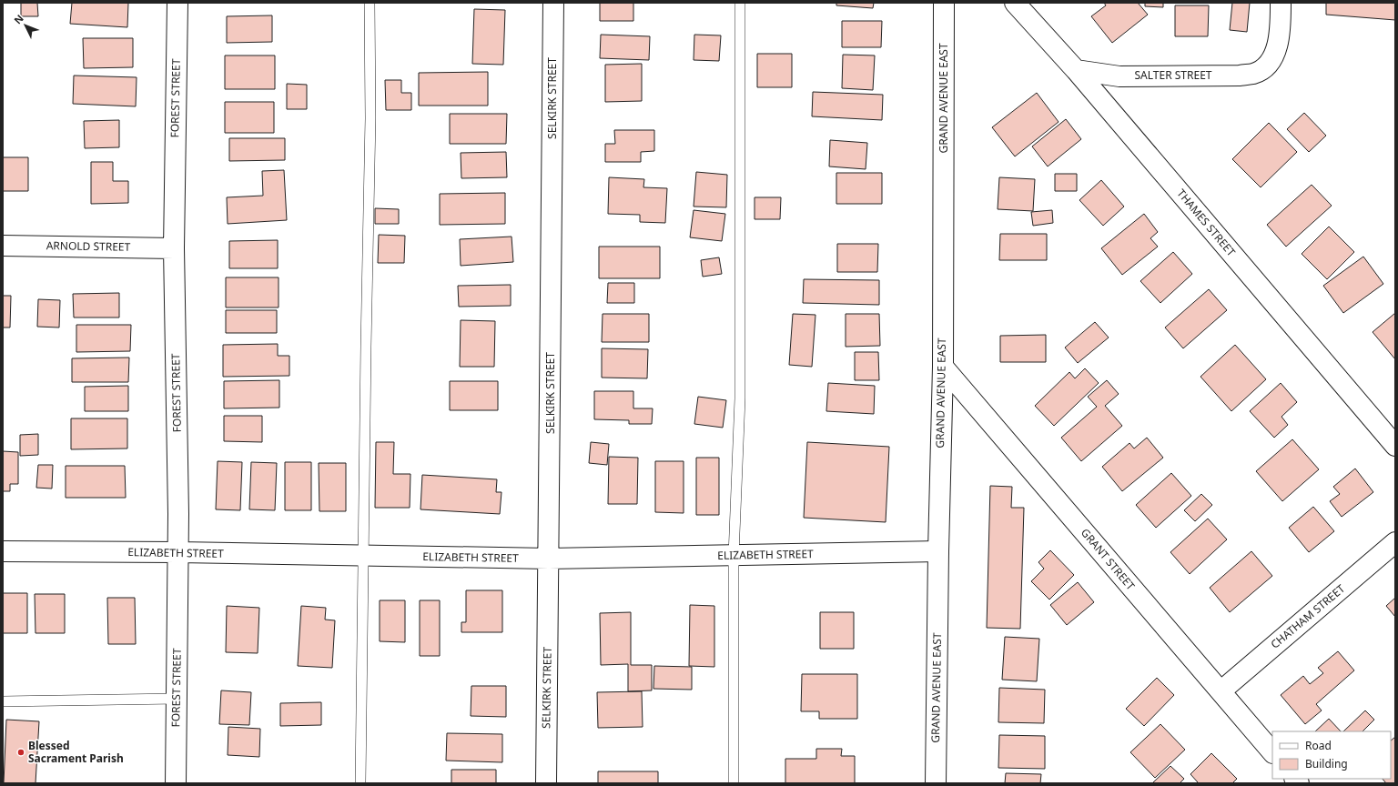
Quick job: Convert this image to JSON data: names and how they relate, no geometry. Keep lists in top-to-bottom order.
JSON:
{
  "streets": {
    "street": [
      "SALTER STREET",
      "FOREST STREET",
      "SELKIRK STREET",
      "GRAND AVENUE EAST",
      "THAMES STREET",
      "ARNOLD STREET",
      "ELIZABETH STREET",
      "GRANT STREET",
      "CHATHAM STREET"
    ]
  },
  "crossings": [
    ["SALTER STREET", "THAMES STREET"],
    ["FOREST STREET", "ARNOLD STREET"],
    ["FOREST STREET", "ELIZABETH STREET"],
    ["SELKIRK STREET", "ELIZABETH STREET"],
    ["GRAND AVENUE EAST", "ELIZABETH STREET"],
    ["GRAND AVENUE EAST", "GRANT STREET"],
    ["GRANT STREET", "CHATHAM STREET"]
  ],
  "places": ["Blessed Sacrament Parish"],
  "legend": ["Road", "Building"],
  "north": "top left"
}
